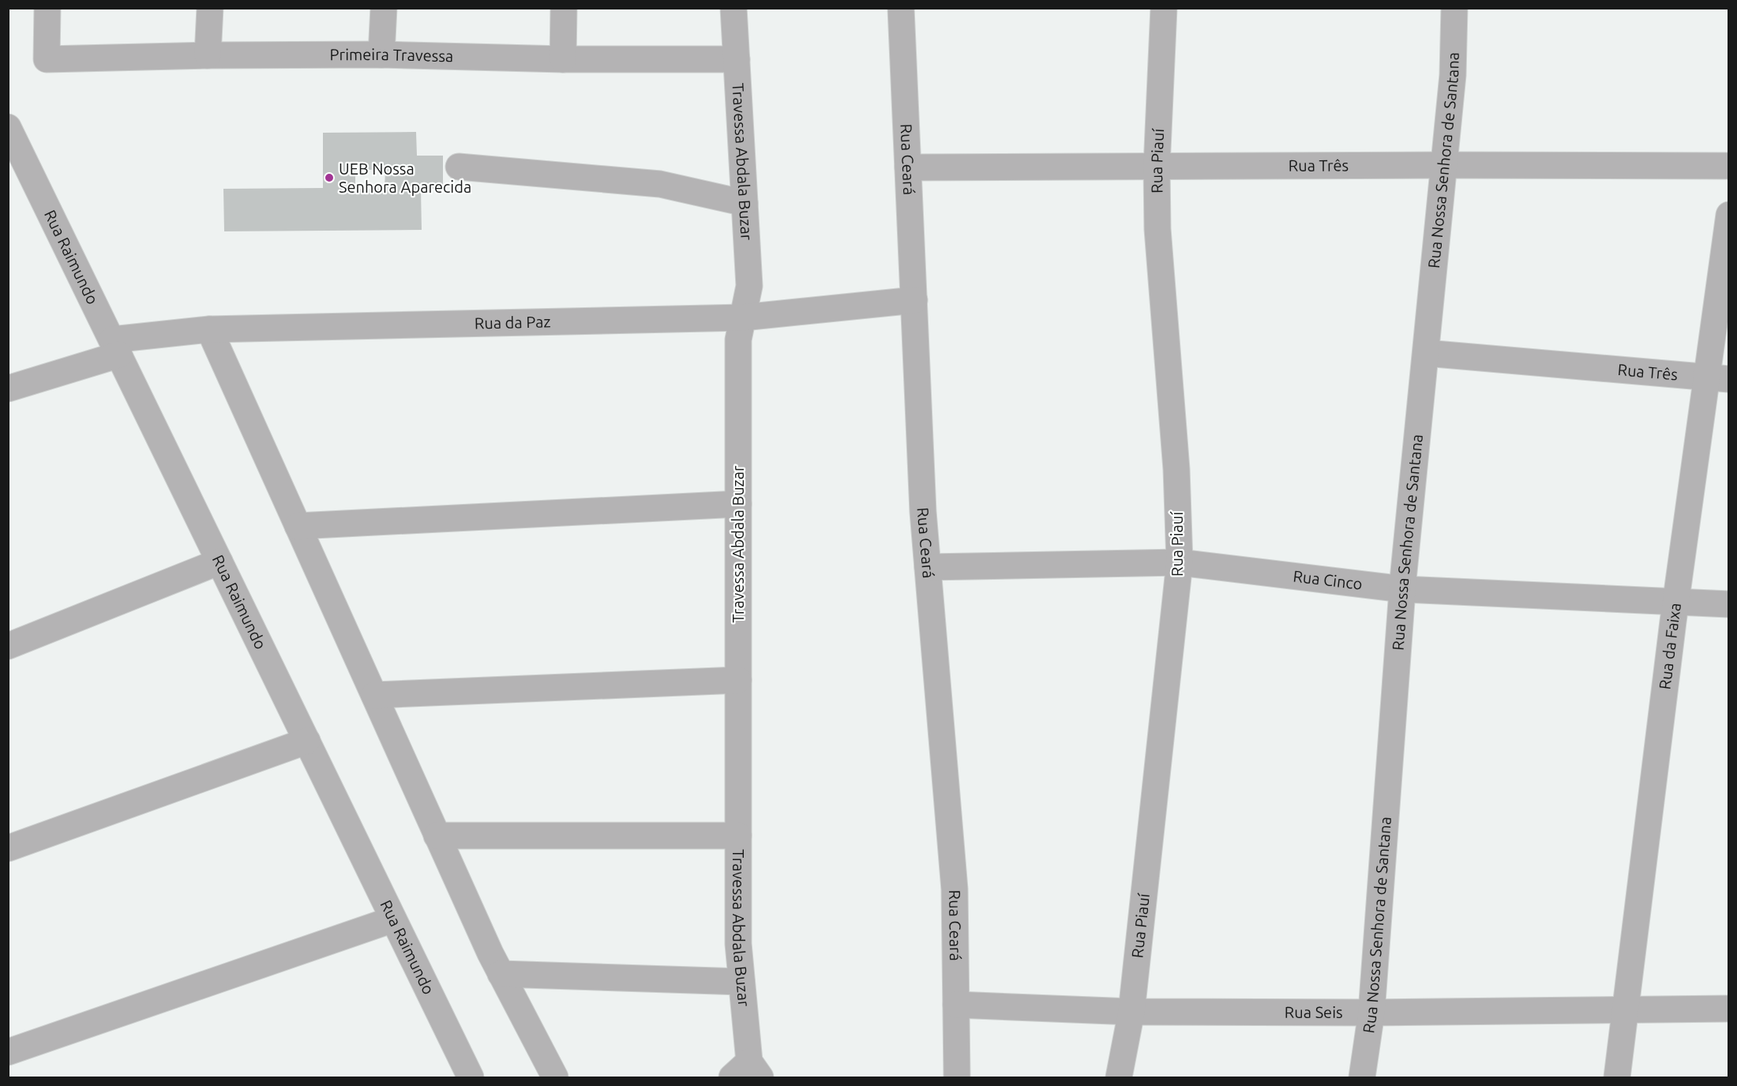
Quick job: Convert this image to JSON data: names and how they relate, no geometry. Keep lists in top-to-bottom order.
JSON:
{
  "streets": {
    "street": [
      "Primeira Travessa",
      "Rua Ceará",
      "Rua Piauí",
      "Rua Nossa Senhora de Santana",
      "Travessa Abdala Buzar",
      "Rua Três",
      "Rua Raimundo",
      "Rua da Paz",
      "Rua Cinco",
      "Rua da Faixa",
      "Rua Seis"
    ]
  },
  "crossings": [
    ["Primeira Travessa", "Travessa Abdala Buzar"],
    ["Rua Ceará", "Rua Três"],
    ["Rua Ceará", "Rua da Paz"],
    ["Rua Ceará", "Rua Cinco"],
    ["Rua Ceará", "Rua Seis"],
    ["Rua Piauí", "Rua Três"],
    ["Rua Piauí", "Rua Cinco"],
    ["Rua Piauí", "Rua Seis"],
    ["Rua Nossa Senhora de Santana", "Rua Três"],
    ["Rua Nossa Senhora de Santana", "Rua Cinco"],
    ["Rua Nossa Senhora de Santana", "Rua Seis"],
    ["Travessa Abdala Buzar", "Rua da Paz"],
    ["Rua Três", "Rua da Faixa"],
    ["Rua Raimundo", "Rua da Paz"],
    ["Rua Cinco", "Rua da Faixa"],
    ["Rua da Faixa", "Rua Seis"]
  ],
  "places": ["UEB Nossa Senhora Aparecida"]
}
